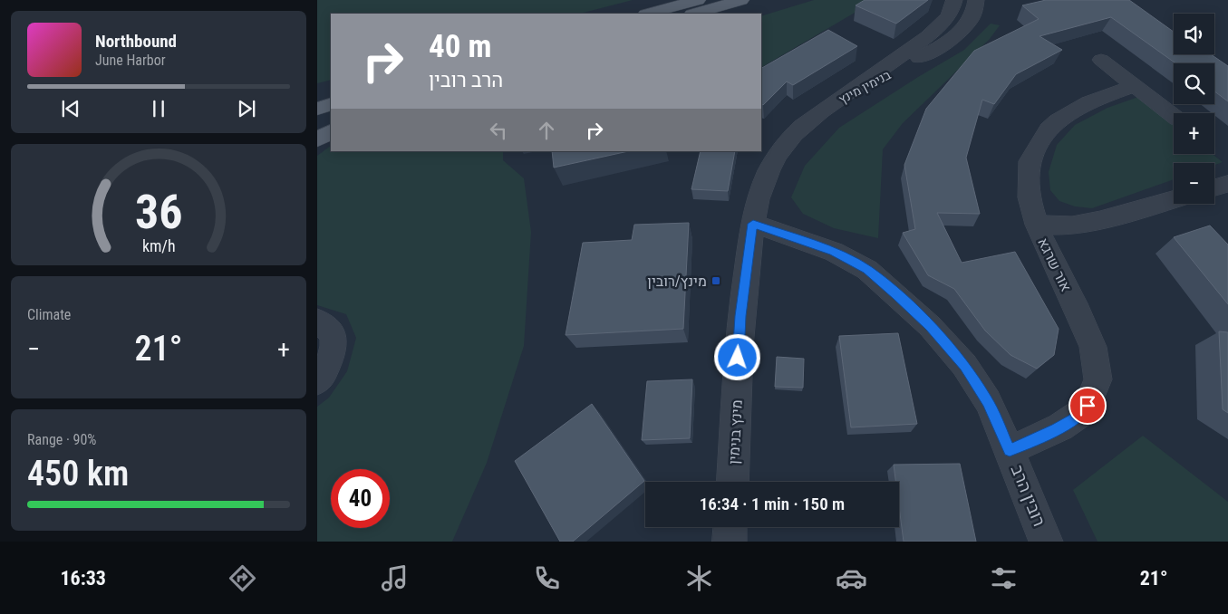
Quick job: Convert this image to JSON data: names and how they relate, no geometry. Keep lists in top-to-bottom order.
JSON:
{
  "streets": {
    "street": [
      "בנימין מינץ",
      "אור שרגא",
      "מינץ בנימין",
      "רובין הרב"
    ]
  },
  "crossings": [
    ["בנימין מינץ", "מינץ בנימין"],
    ["אור שרגא", "רובין הרב"],
    ["מינץ בנימין", "רובין הרב"]
  ],
  "places": {
    "transit": ["מינץ/רובין"]
  },
  "page": {
    "map_buttons": ["+", "−"],
    "turn": ["40 m", "הרב רובין"],
    "song": ["Northbound", "June Harbor"],
    "tile": [
      "Climate",
      ["Range · 90%", "450 km"]
    ],
    "heat": ["−", "21°", "+"],
    "limit": "40",
    "trip": "16:34 · 1 min · 150 m",
    "tabs": ["16:33", "21°"],
    "gauge": ["36", "km/h"]
  }
}
